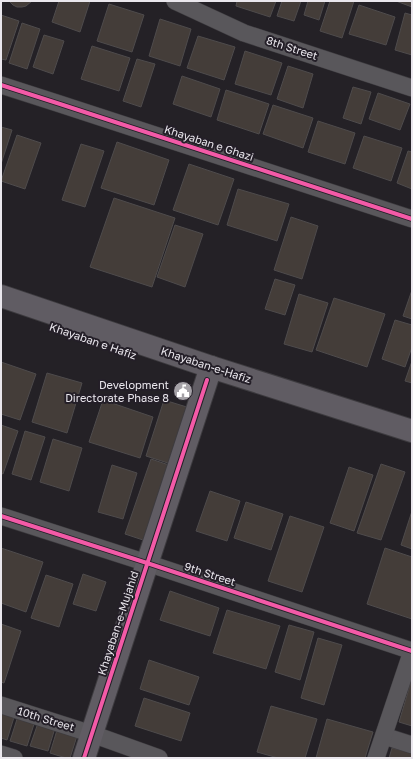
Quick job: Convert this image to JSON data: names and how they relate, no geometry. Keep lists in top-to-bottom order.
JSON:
{
  "streets": {
    "main road": ["Khayaban e Hafiz", "Khayaban-e-Hafiz", "Khayaban-e-Mujahid"],
    "street": [
      "8th Street",
      "Khayaban e Ghazi",
      "9th Street",
      "10th Street"
    ]
  },
  "crossings": [
    ["Khayaban e Hafiz", "Khayaban-e-Hafiz"],
    ["Khayaban e Hafiz", "Khayaban-e-Mujahid"],
    ["Khayaban-e-Hafiz", "Khayaban-e-Mujahid"],
    ["9th Street", "Khayaban-e-Mujahid"],
    ["Khayaban-e-Mujahid", "10th Street"]
  ],
  "places": {
    "public building": ["Development Directorate Phase 8"]
  }
}
